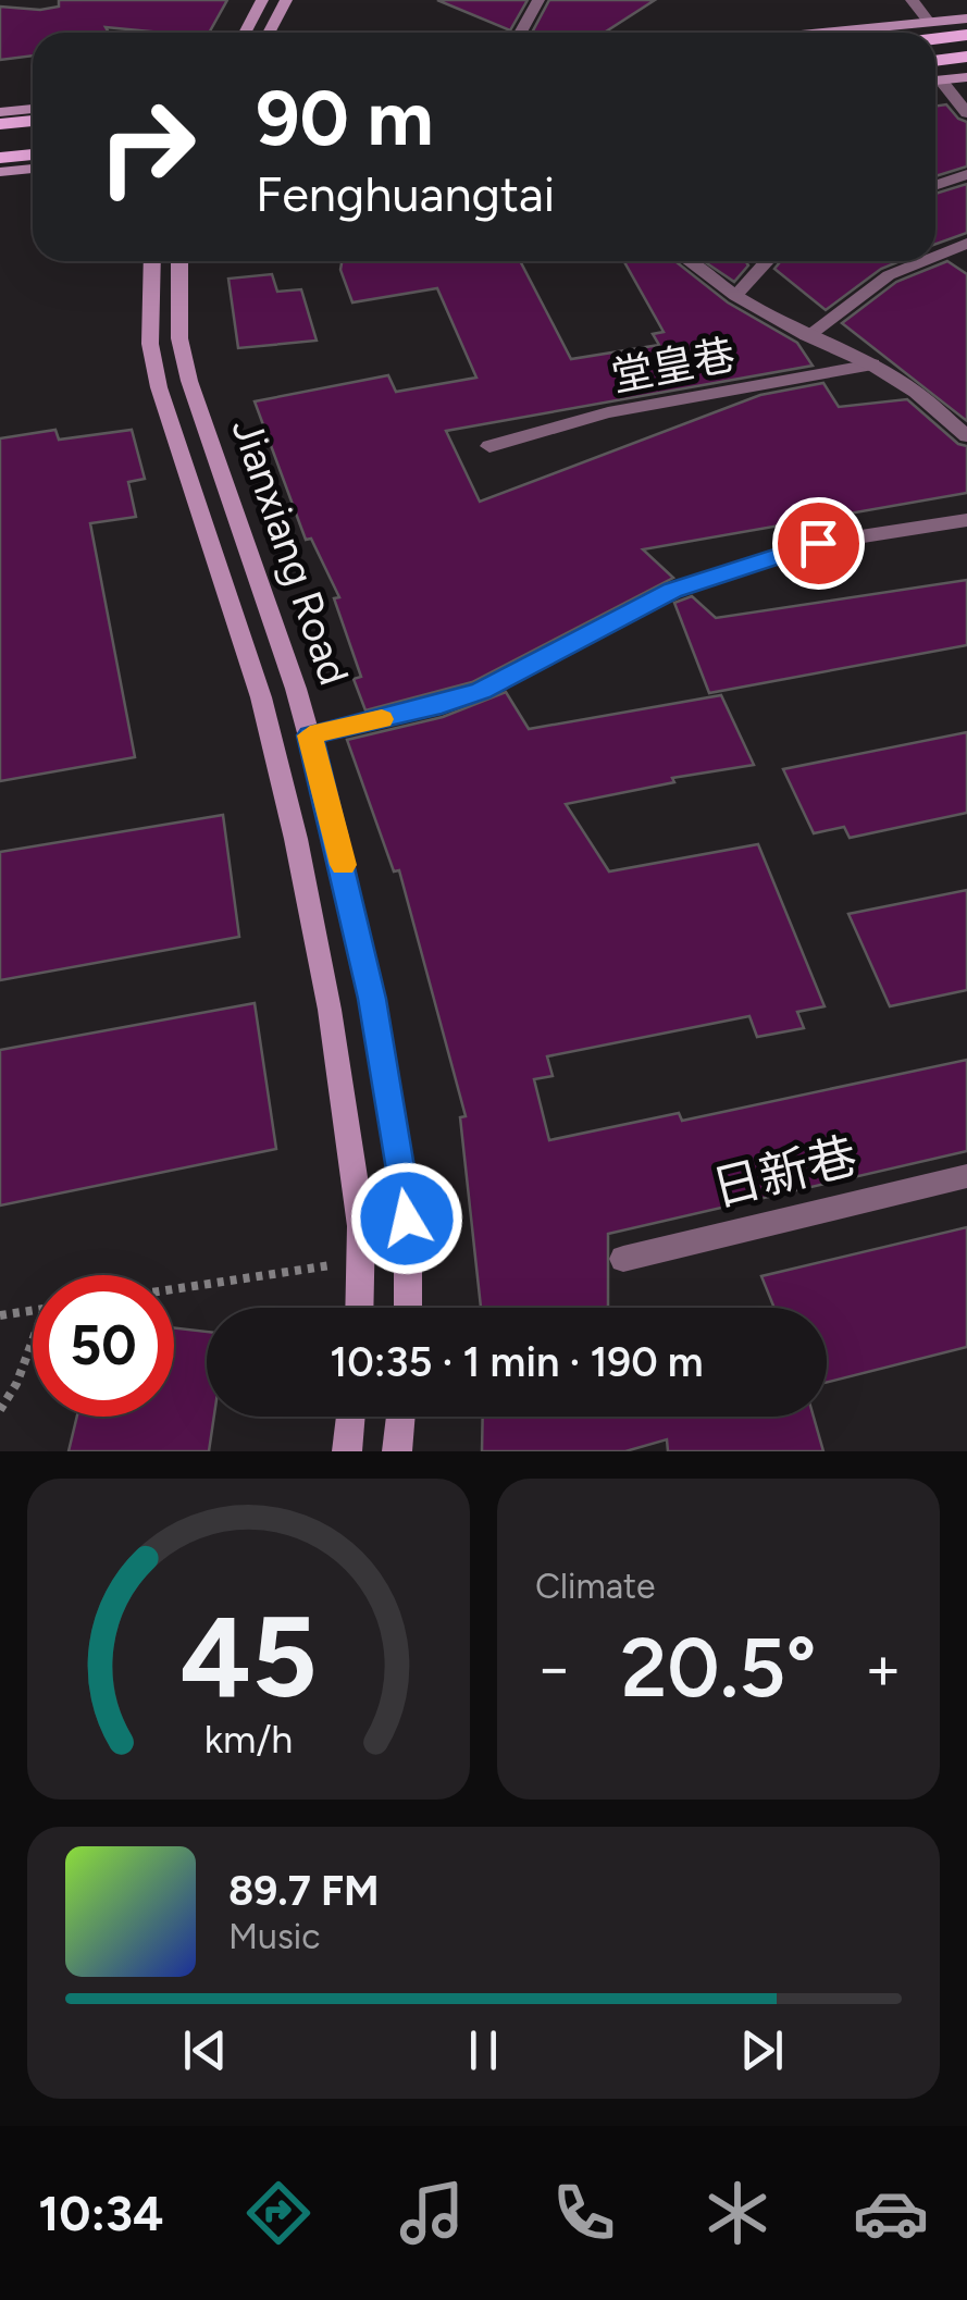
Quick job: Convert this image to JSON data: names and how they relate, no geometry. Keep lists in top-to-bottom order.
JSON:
{
  "streets": {
    "main road": ["Jianxiang Road"],
    "street": ["堂皇巷", "日新巷"]
  },
  "page": {
    "turn": ["90 m", "Fenghuangtai"],
    "limit": "50",
    "trip": "10:35 · 1 min · 190 m",
    "tile": "Climate",
    "heat": ["−", "20.5°", "+"],
    "song": ["89.7 FM", "Music"],
    "tabs": "10:34",
    "gauge": ["45", "km/h"]
  }
}
